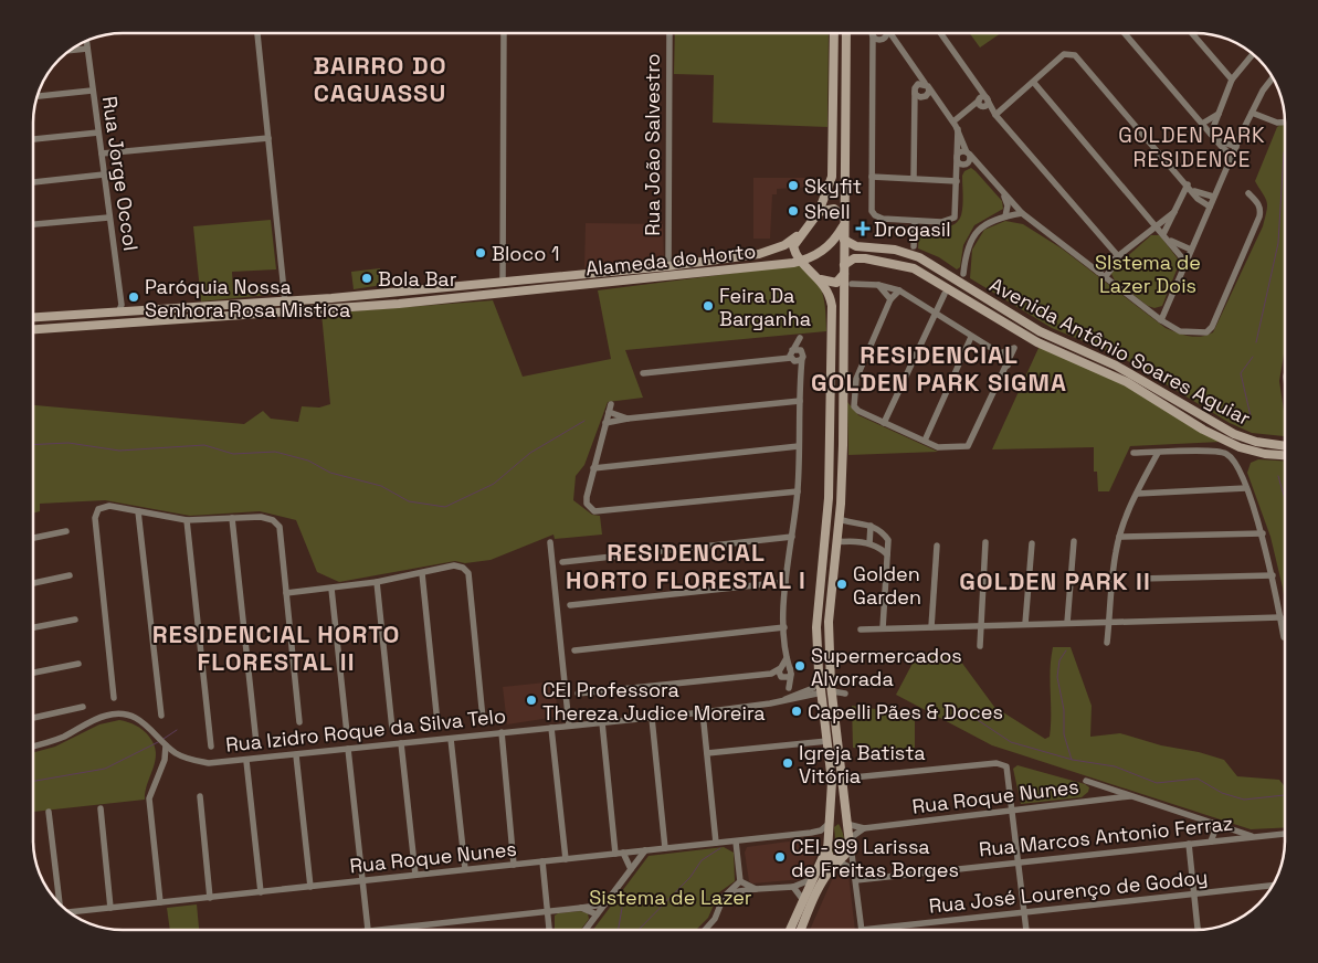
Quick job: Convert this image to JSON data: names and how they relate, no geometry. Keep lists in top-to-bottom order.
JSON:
{
  "streets": {
    "main road": ["Alameda do Horto", "Avenida Antônio Soares Aguiar", "Rua Roque Nunes"],
    "street": [
      "Rua João Salvestro",
      "Rua Jorge Occol",
      "Rua Izidro Roque da Silva Telo",
      "Rua Marcos Antonio Ferraz",
      "Rua José Lourenço de Godoy"
    ]
  },
  "crossings": [
    ["Rua João Salvestro", "Alameda do Horto"],
    ["Rua Jorge Occol", "Alameda do Horto"]
  ],
  "districts": [
    "BAIRRO DO CAGUASSU",
    "GOLDEN PARK RESIDENCE",
    "RESIDENCIAL GOLDEN PARK SIGMA",
    "RESIDENCIAL HORTO FLORESTAL I",
    "GOLDEN PARK II",
    "RESIDENCIAL HORTO FLORESTAL II"
  ],
  "parks": ["SIstema de Lazer Dois", "Sistema de Lazer"],
  "places": {
    "other": [
      "Skyfit",
      "Shell",
      "Bloco 1",
      "Bola Bar",
      "Paróquia Nossa Senhora Rosa Mistica",
      "Feira Da Barganha",
      "Golden Garden",
      "Supermercados Alvorada",
      "CEI Professora Thereza Judice Moreira",
      "Capelli Pães & Doces",
      "Igreja Batista Vitória",
      "CEI- 99 Larissa de Freitas Borges"
    ],
    "health": ["Drogasil"]
  }
}
